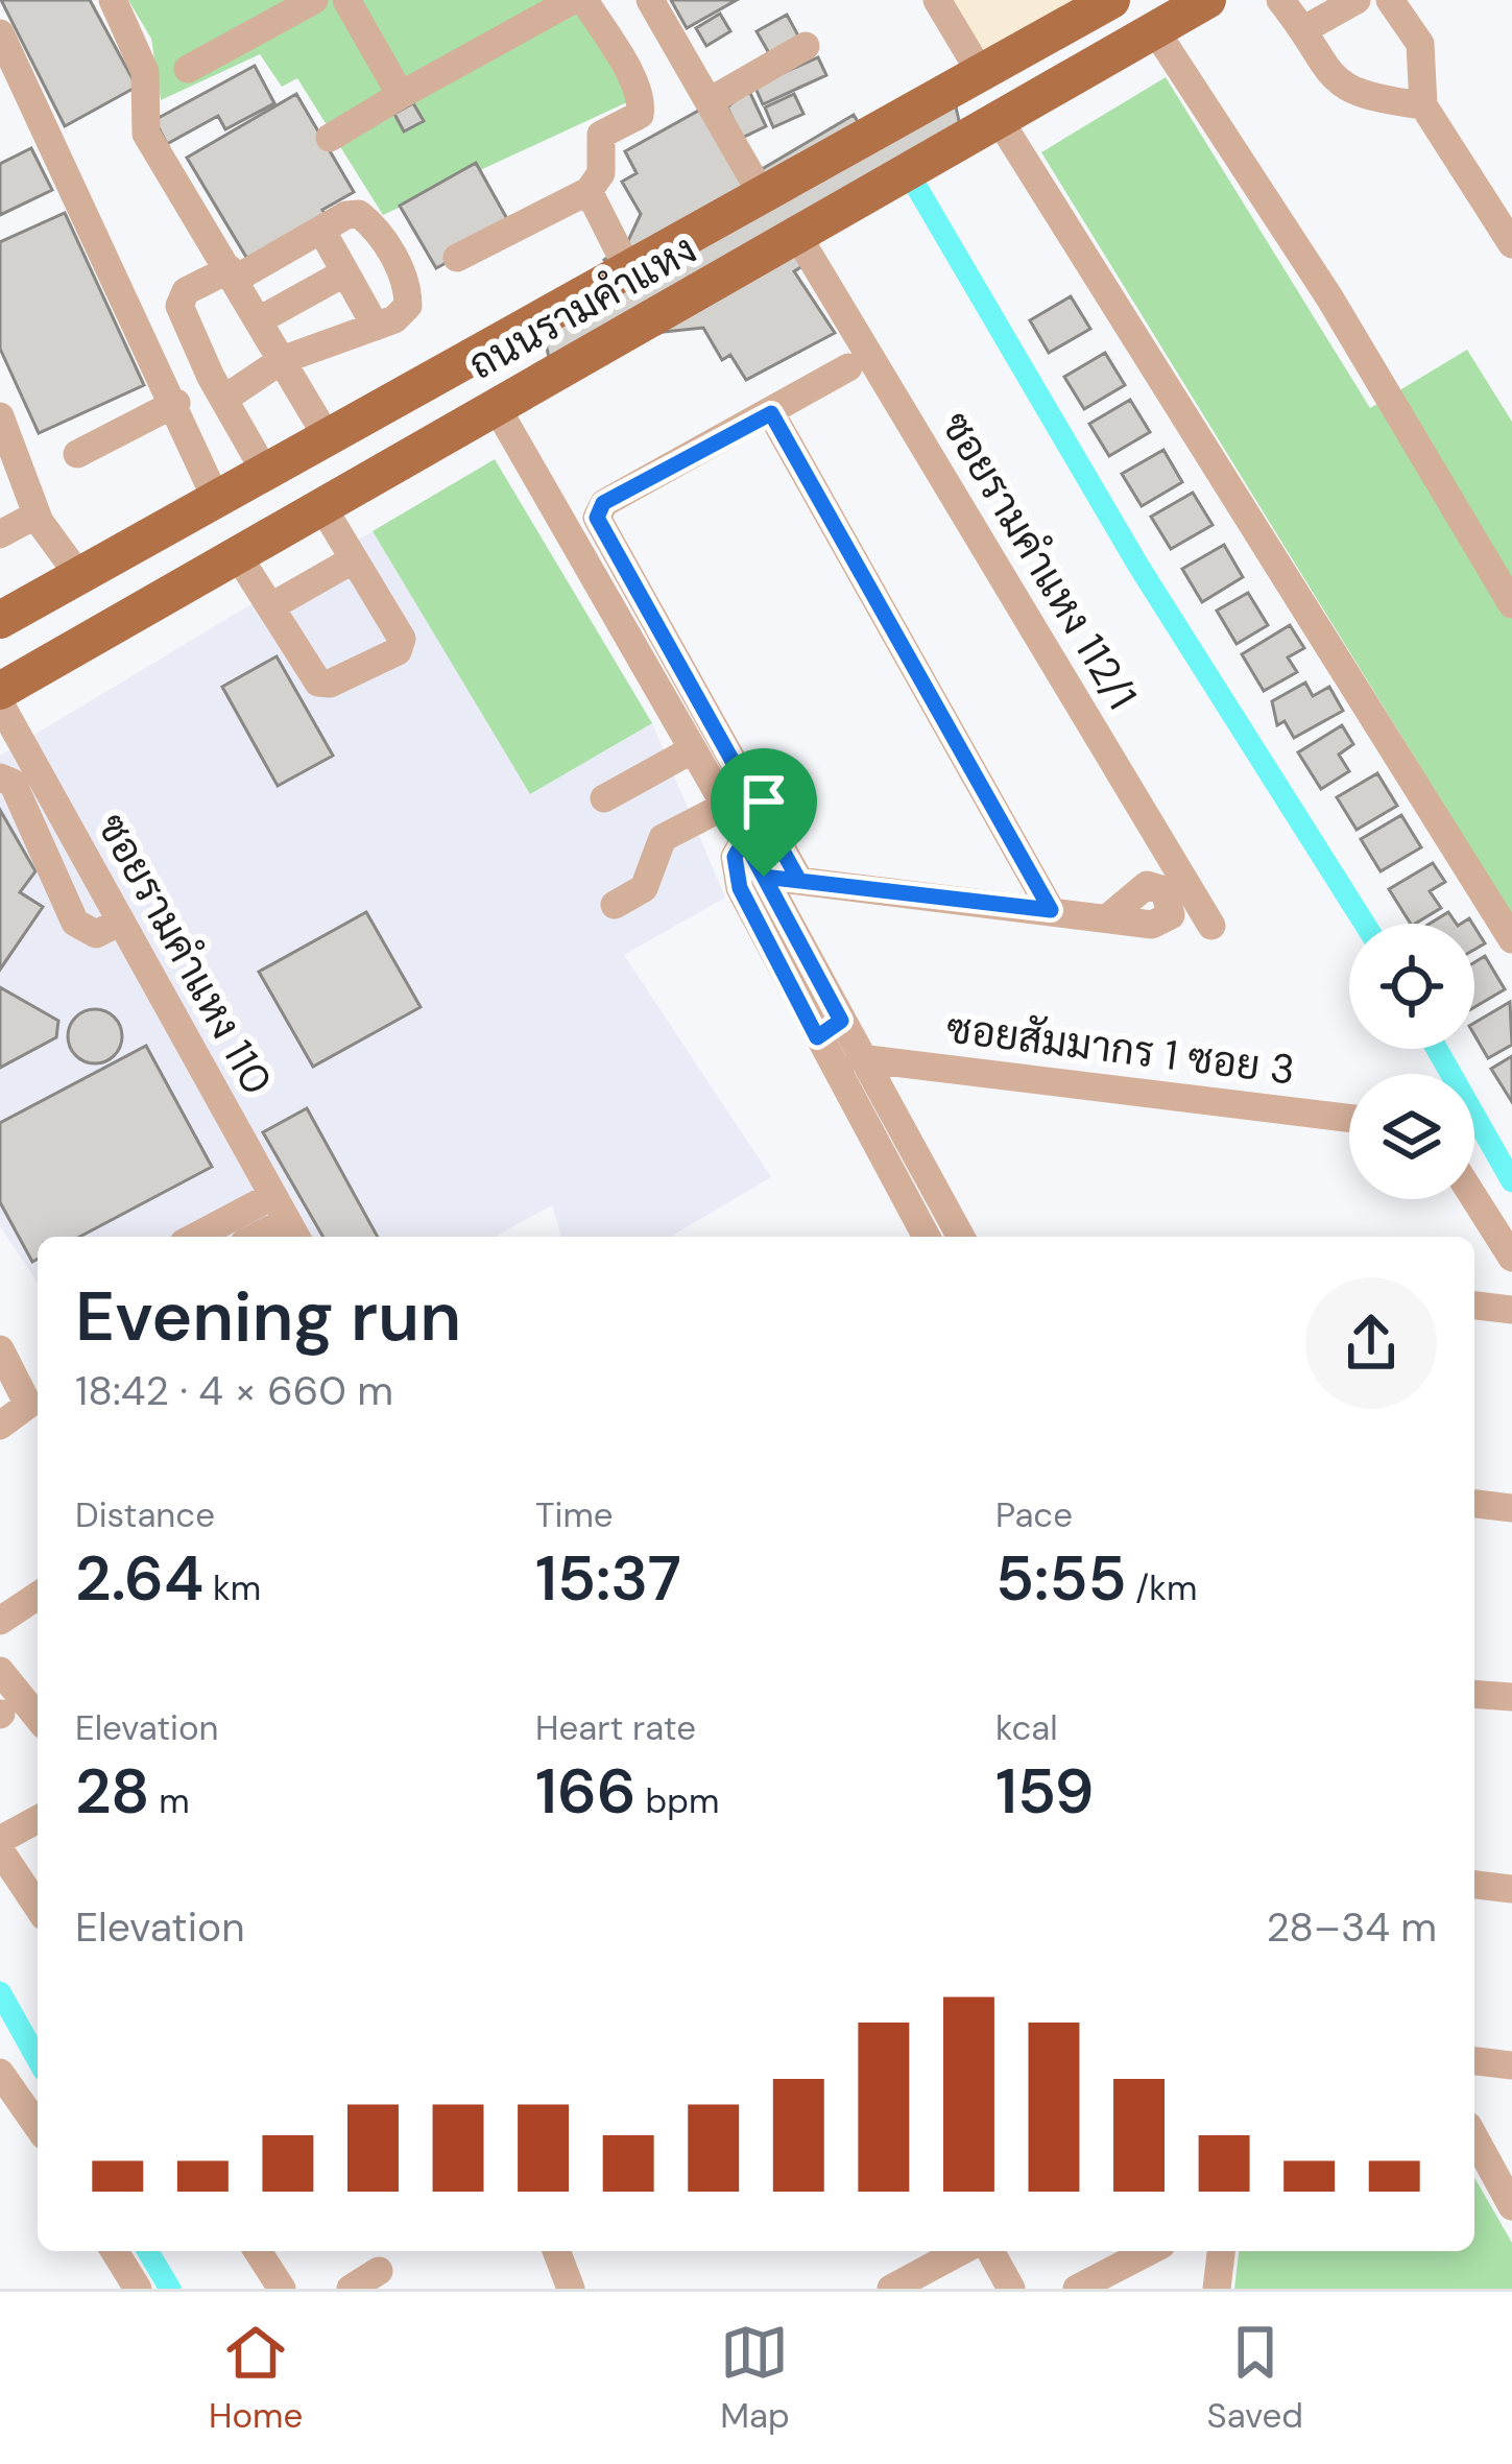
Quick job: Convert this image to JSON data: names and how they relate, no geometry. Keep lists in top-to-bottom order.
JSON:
{
  "streets": {
    "main road": ["ถนนรามคำแหง"],
    "street": ["ซอยรามคำแหง 112/1", "ซอยรามคำแหง 110", "ซอยสัมมากร 1 ซอย 3"]
  },
  "crossings": [
    ["ถนนรามคำแหง", "ซอยรามคำแหง 112/1"]
  ],
  "page": {
    "heading": ["Evening run", "18:42 · 4 × 660 m"],
    "stats": [
      ["Distance", "2.64 km"],
      ["Time", "15:37"],
      ["Pace", "5:55 /km"],
      ["Elevation", "28 m"],
      ["Heart rate", "166 bpm"],
      ["kcal", "159"]
    ],
    "chart": ["Elevation", "28–34 m"],
    "tabs": ["Home", "Map", "Saved"]
  }
}
